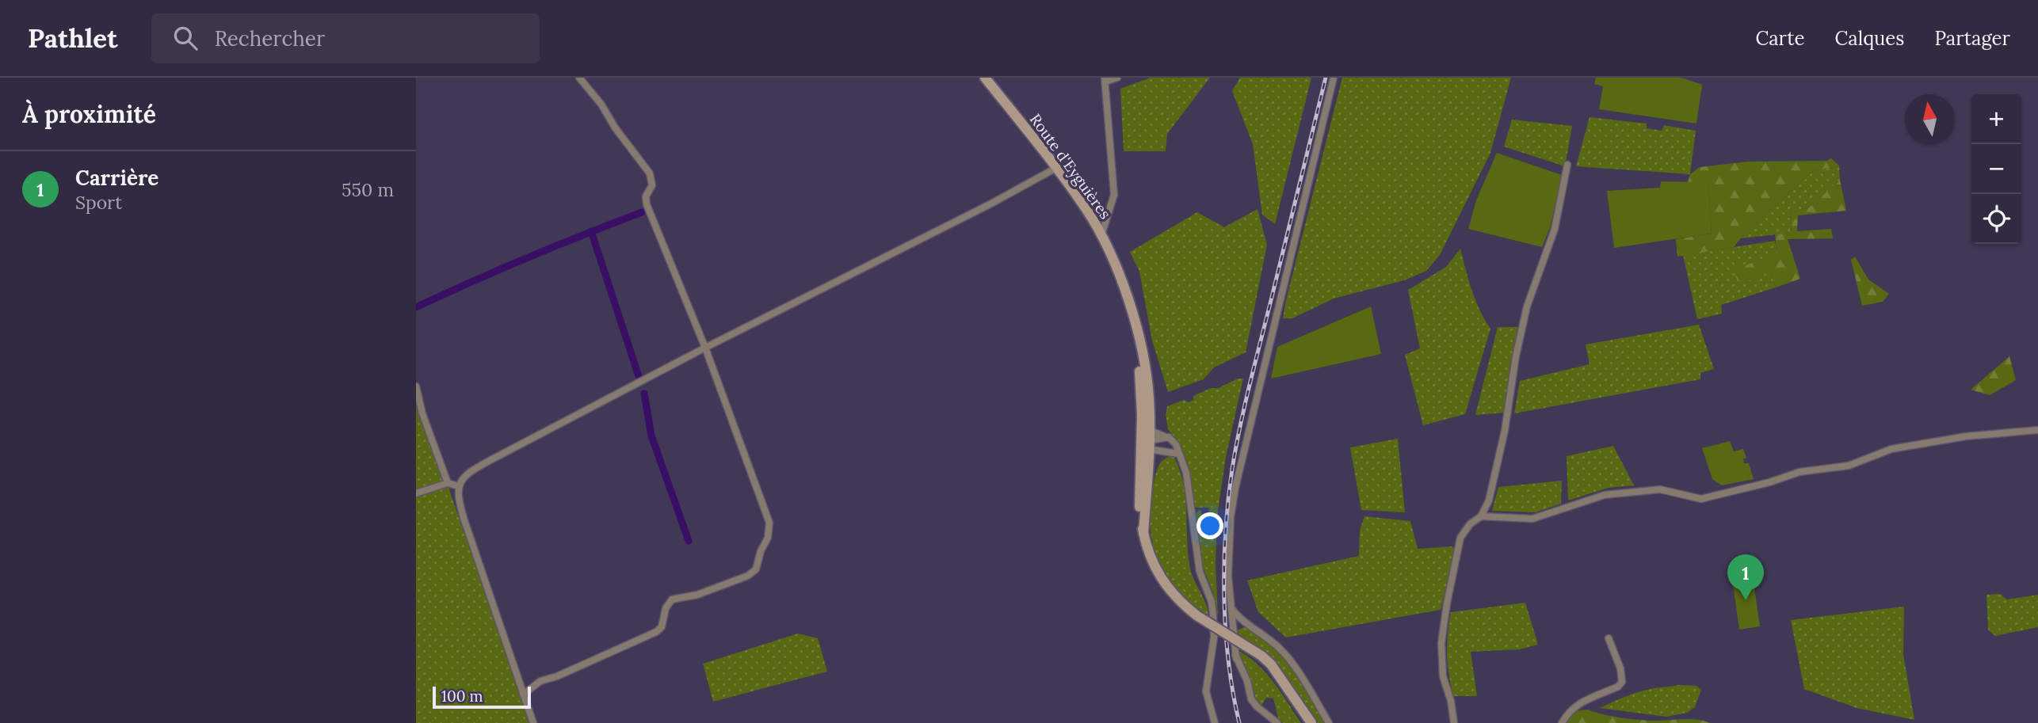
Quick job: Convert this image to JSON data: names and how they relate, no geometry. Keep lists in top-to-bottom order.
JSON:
{
  "streets": {
    "main road": ["Route d'Eyguières"]
  },
  "scale_bar": "100 m",
  "north": "top",
  "page": {
    "header": "Pathlet",
    "search": "Rechercher",
    "nav": ["Carte", "Calques", "Partager"],
    "heading": "À proximité",
    "map_buttons": ["+", "−"],
    "list": [
      {
        "mark": "1",
        "name": "Carrière",
        "note": "Sport",
        "value": "550 m"
      }
    ],
    "pins": "1",
    "scale": "100 m"
  }
}
